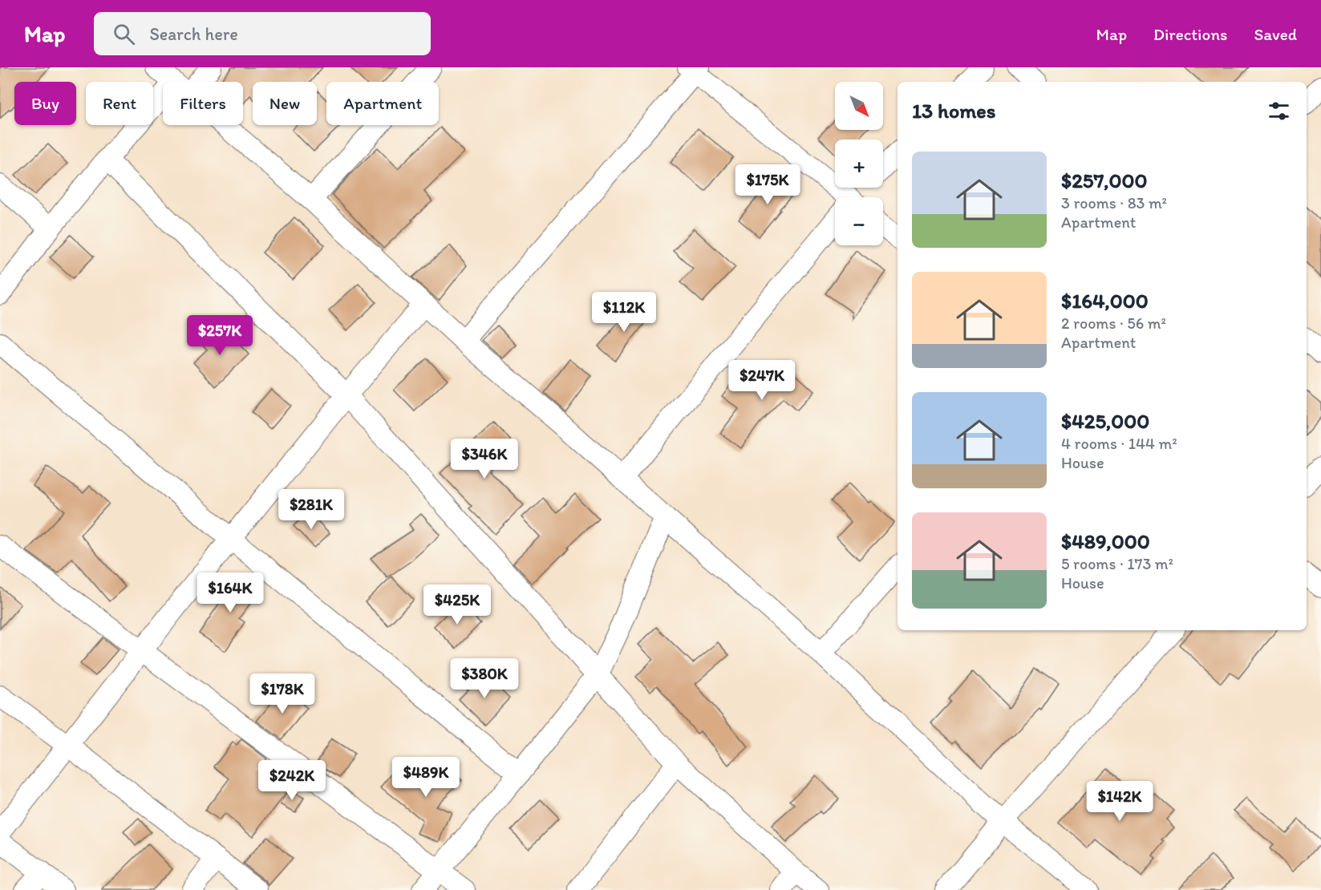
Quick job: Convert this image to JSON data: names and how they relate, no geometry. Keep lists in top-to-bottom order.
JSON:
{
  "north": "bottom right",
  "page": {
    "header": "Map",
    "search": "Search here",
    "nav": ["Map", "Directions", "Saved"],
    "map_buttons": ["+", "−"],
    "chip": [
      "Buy",
      "Rent",
      "Filters",
      "New",
      "Apartment"
    ],
    "heading": "13 homes",
    "list": [
      {
        "name": "$257,000",
        "note": "3 rooms · 83 m² · Apartment"
      },
      {
        "name": "$164,000",
        "note": "2 rooms · 56 m² · Apartment"
      },
      {
        "name": "$425,000",
        "note": "4 rooms · 144 m² · House"
      },
      {
        "name": "$489,000",
        "note": "5 rooms · 173 m² · House"
      }
    ],
    "price": [
      "$175K",
      "$112K",
      "$257K",
      "$247K",
      "$346K",
      "$281K",
      "$164K",
      "$425K",
      "$380K",
      "$178K",
      "$489K",
      "$242K",
      "$142K"
    ]
  }
}
